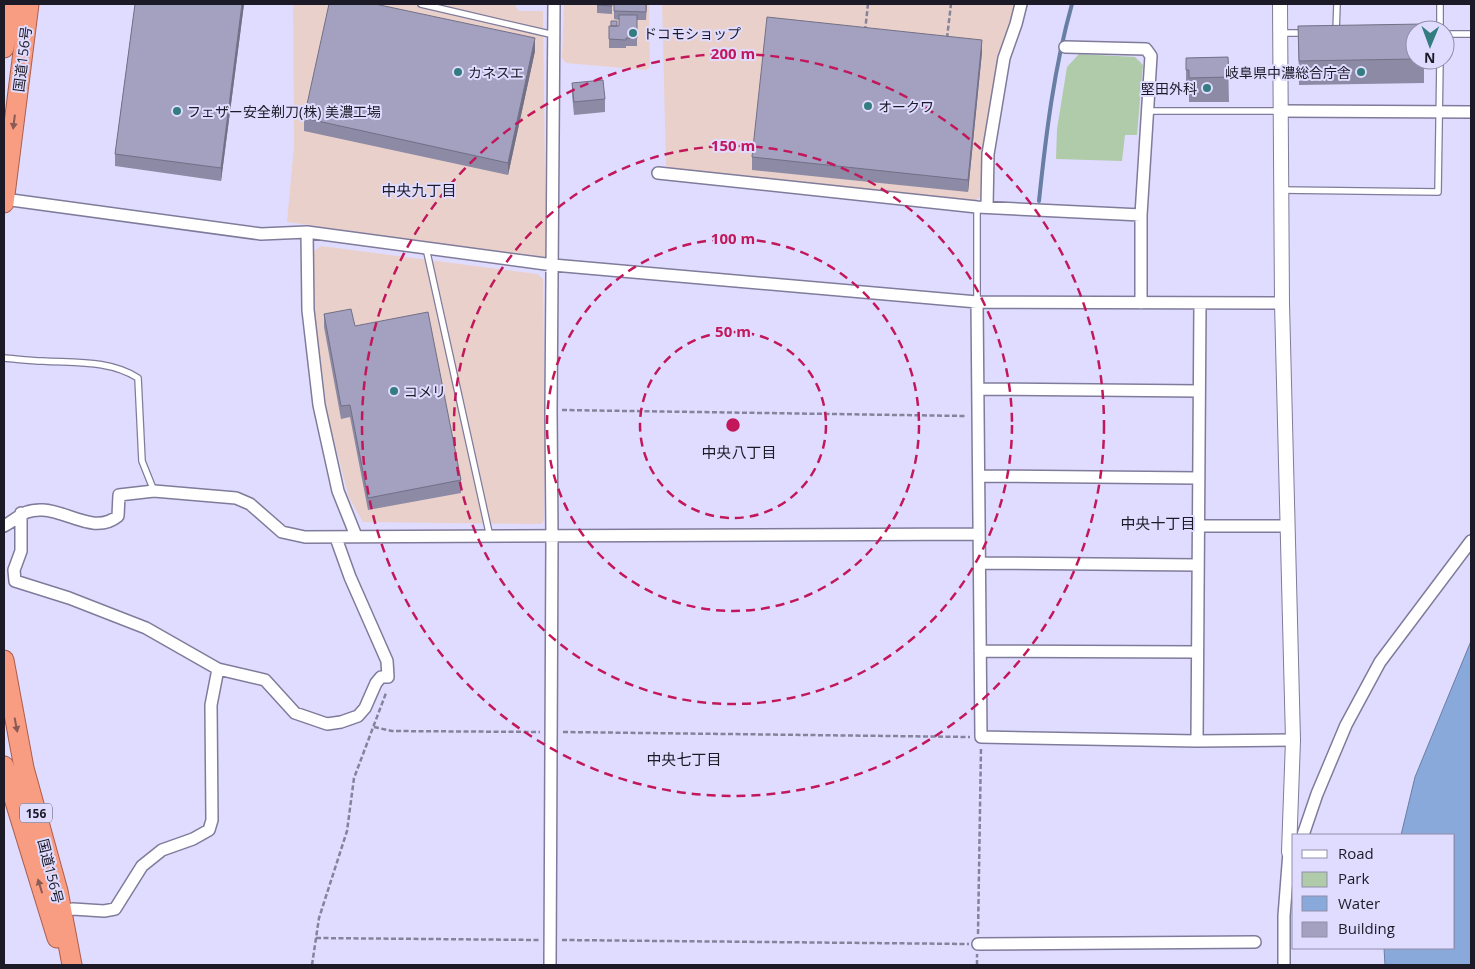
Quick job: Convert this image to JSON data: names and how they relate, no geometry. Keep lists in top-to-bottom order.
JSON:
{
  "streets": {
    "highway": ["国道156号", "156"]
  },
  "districts": [
    "中央九丁目",
    "中央八丁目",
    "中央十丁目",
    "中央七丁目"
  ],
  "places": [
    "ドコモショップ",
    "カネスエ",
    "岐阜県中濃総合庁舎",
    "堅田外科",
    "オークワ",
    "フェザー安全剃刀(株) 美濃工場",
    "コメリ"
  ],
  "legend": [
    "Road",
    "Park",
    "Water",
    "Building"
  ],
  "north": "bottom",
  "rings": [
    "200 m",
    "150 m",
    "100 m",
    "50 m"
  ]
}
